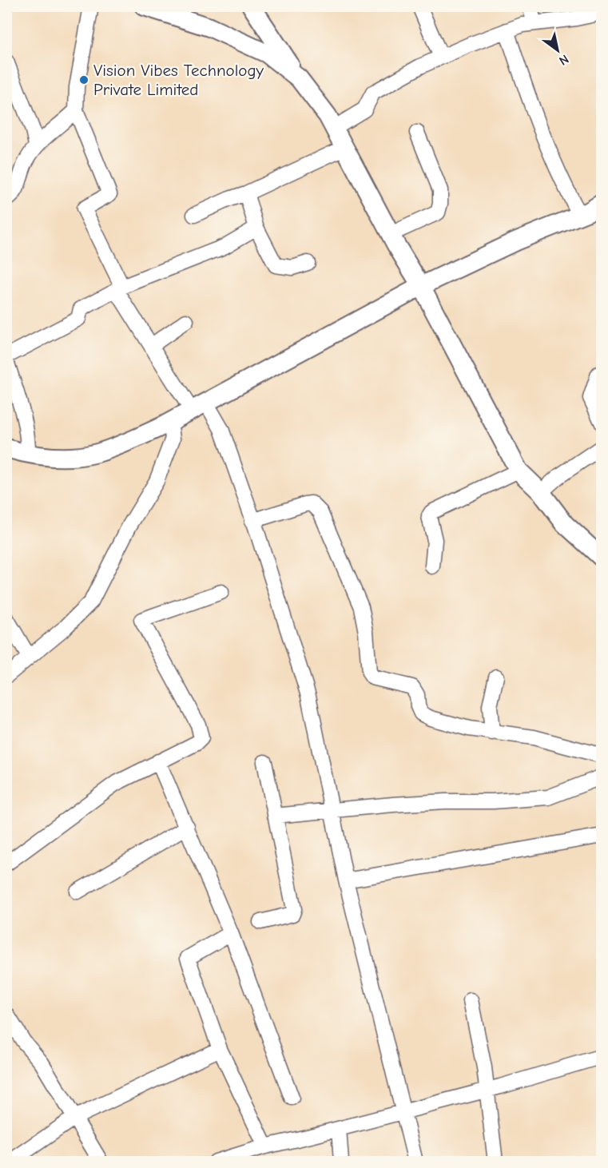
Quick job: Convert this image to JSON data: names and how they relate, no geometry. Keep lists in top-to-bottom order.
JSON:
{
  "places": ["Vision Vibes Technology Private Limited"],
  "north": "bottom right"
}
